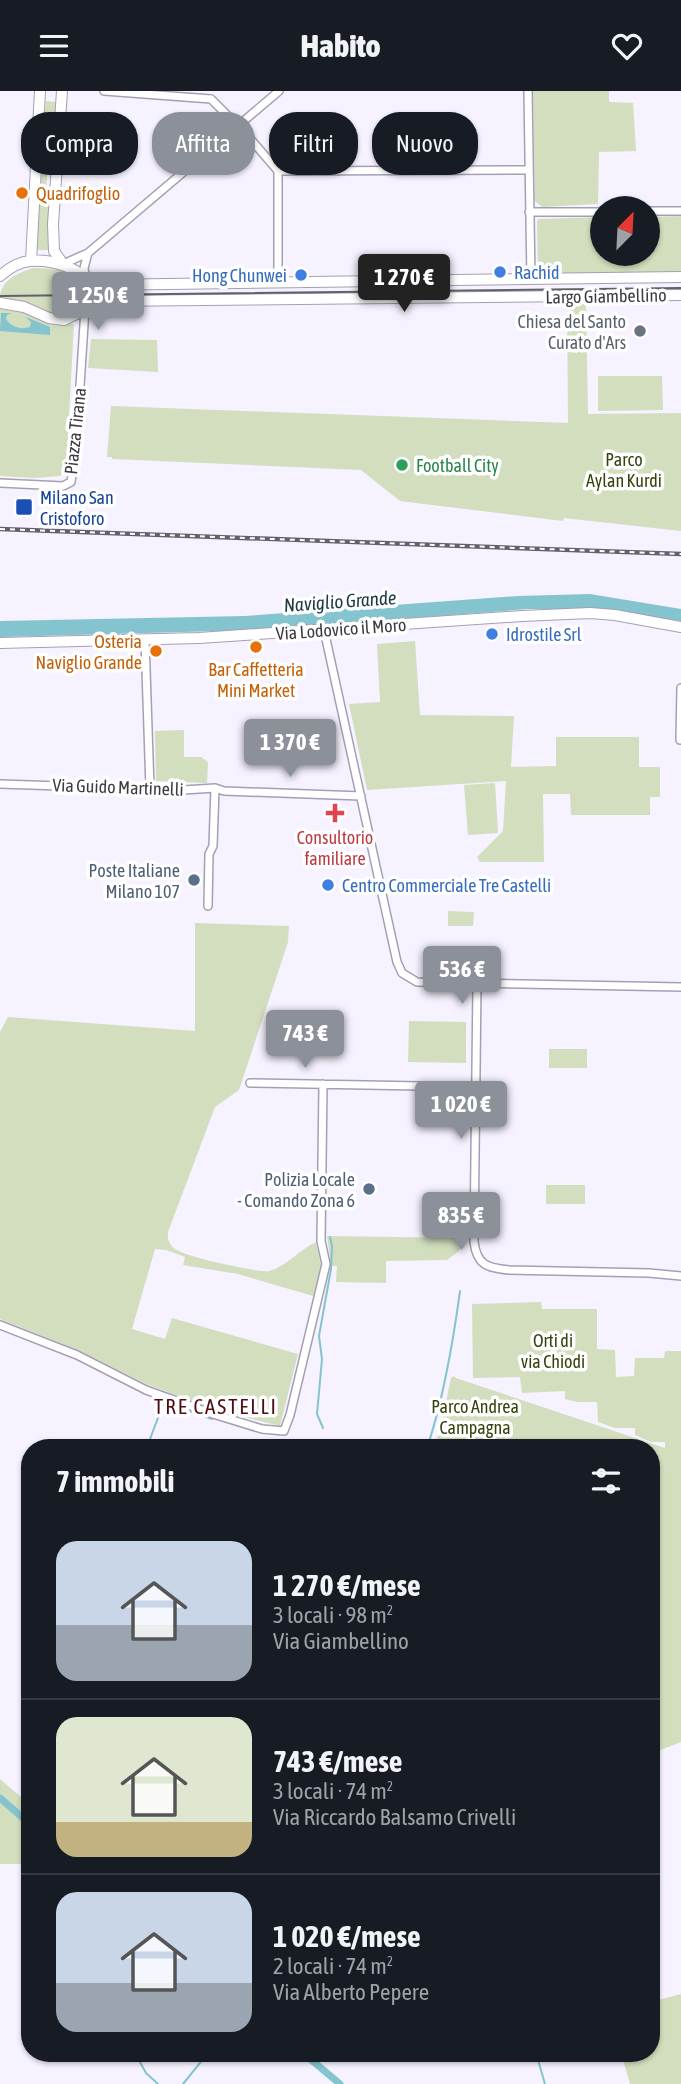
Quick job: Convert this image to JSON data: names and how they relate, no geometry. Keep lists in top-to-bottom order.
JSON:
{
  "streets": {
    "street": [
      "Largo Giambellino",
      "Piazza Tirana",
      "Via Lodovico il Moro",
      "Via Guido Martinelli"
    ]
  },
  "crossings": [
    ["Largo Giambellino", "Piazza Tirana"]
  ],
  "districts": ["TRE CASTELLI"],
  "water": ["Naviglio Grande"],
  "parks": ["Parco Aylan Kurdi", "Orti di via Chiodi", "Parco Andrea Campagna"],
  "places": {
    "other": [
      "Quadrifoglio",
      "Rachid",
      "Hong Chunwei",
      "Chiesa del Santo Curato d'Ars",
      "Football City",
      "Idrostile Srl",
      "Bar Caffetteria Mini Market",
      "Osteria Naviglio Grande",
      "Poste Italiane Milano 107",
      "Centro Commerciale Tre Castelli",
      "Polizia Locale - Comando Zona 6"
    ],
    "transit": ["Milano San Cristoforo"],
    "health": ["Consultorio familiare"]
  },
  "north": "top right",
  "page": {
    "header": "Habito",
    "chip": [
      "Compra",
      "Affitta",
      "Filtri",
      "Nuovo"
    ],
    "price": [
      "1 270 €",
      "1 250 €",
      "1 370 €",
      "536 €",
      "743 €",
      "1 020 €",
      "835 €"
    ],
    "heading": "7 immobili",
    "list": [
      {
        "name": "1 270 €/mese",
        "note": "3 locali · 98 m² · Via Giambellino"
      },
      {
        "name": "743 €/mese",
        "note": "3 locali · 74 m² · Via Riccardo Balsamo Crivelli"
      },
      {
        "name": "1 020 €/mese",
        "note": "2 locali · 74 m² · Via Alberto Pepere"
      }
    ]
  }
}
